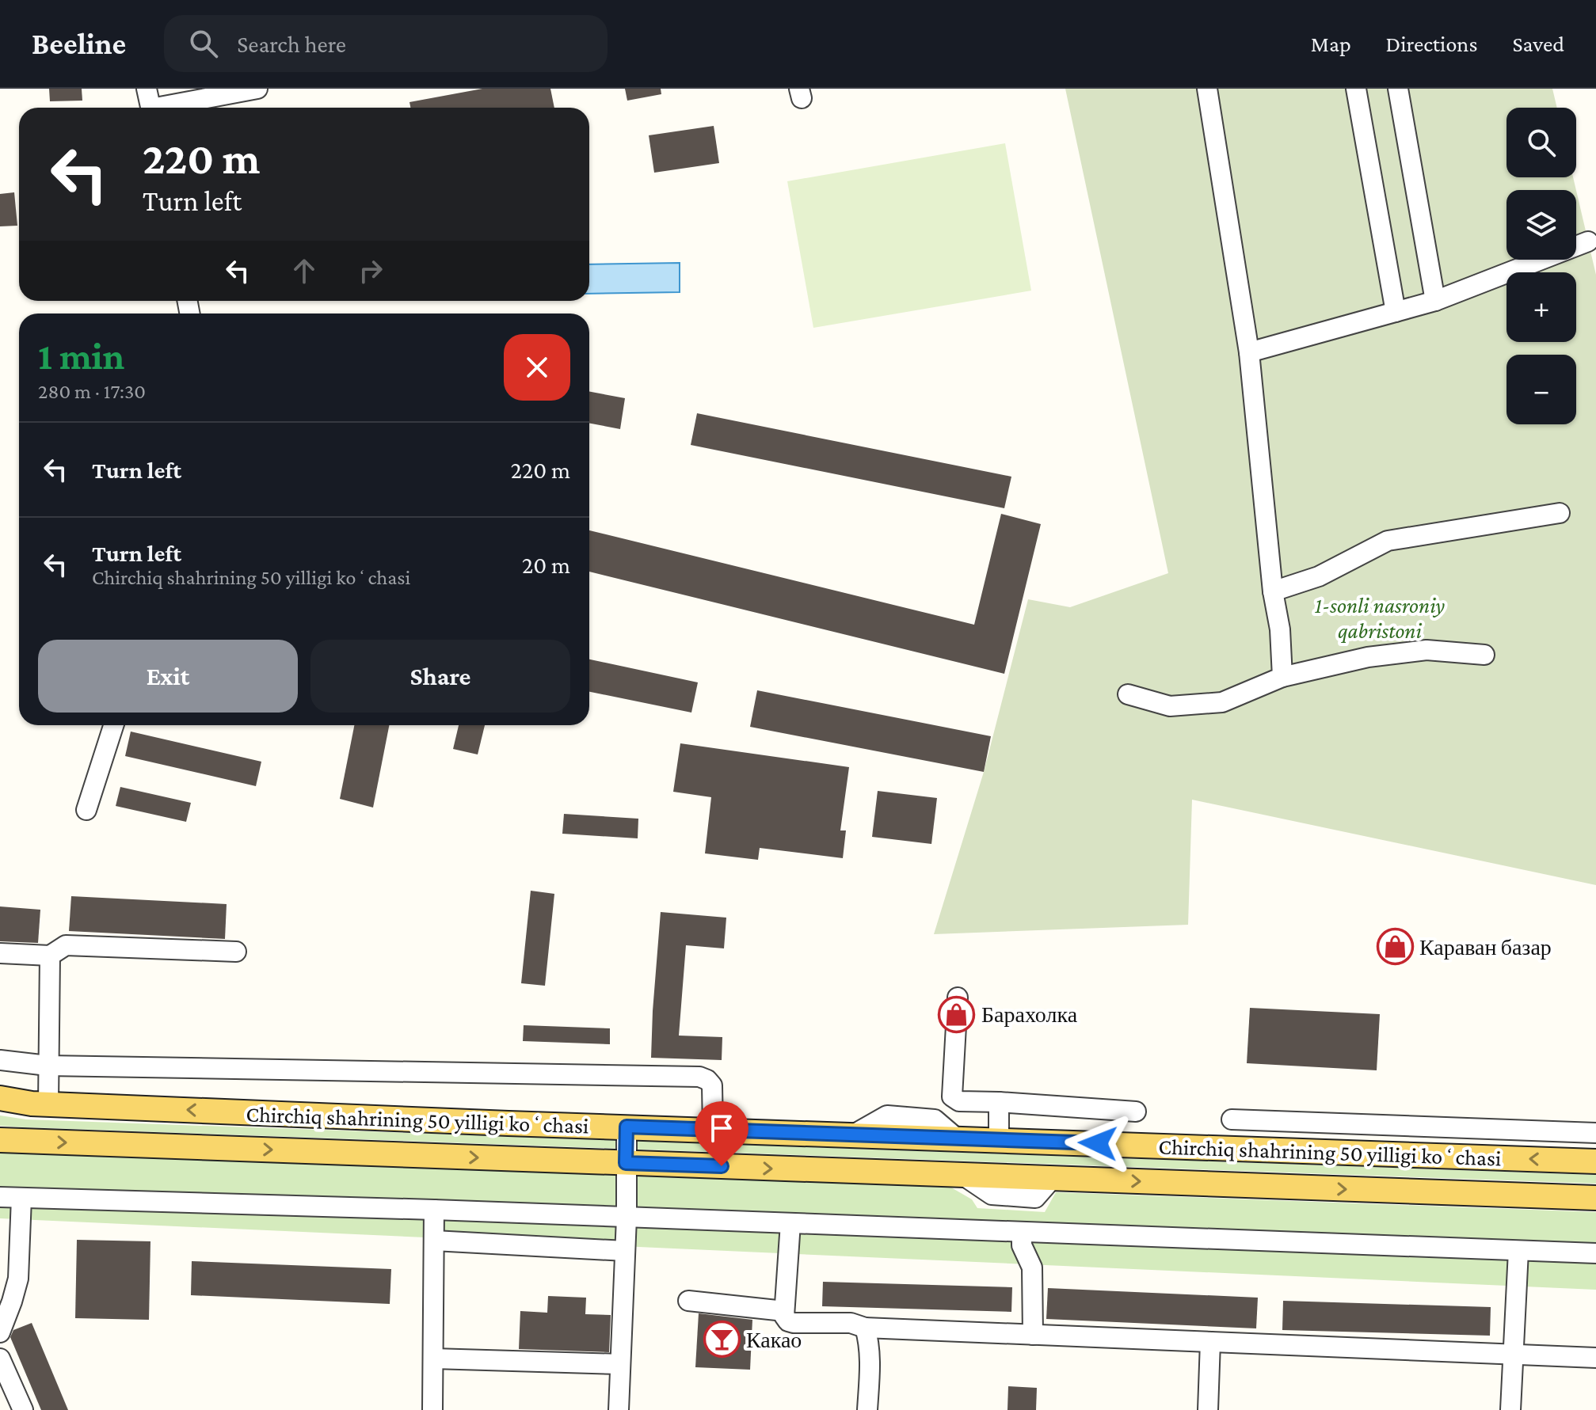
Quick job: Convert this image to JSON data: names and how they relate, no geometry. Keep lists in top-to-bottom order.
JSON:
{
  "streets": {
    "main road": ["Chirchiq shahrining 50 yilligi koʻchasi"]
  },
  "parks": ["1-sonli nasroniy qabristoni"],
  "places": {
    "shop": ["Караван базар", "Барахолка"],
    "bar": ["Какао"]
  },
  "page": {
    "header": "Beeline",
    "search": "Search here",
    "nav": ["Map", "Directions", "Saved"],
    "map_buttons": ["+", "−"],
    "turn": ["220 m", "Turn left"],
    "heading": ["1 min", "280 m · 17:30"],
    "list": [
      {
        "name": "Turn left",
        "value": "220 m"
      },
      {
        "name": "Turn left",
        "note": "Chirchiq shahrining 50 yilligi koʻchasi",
        "value": "20 m"
      }
    ],
    "buttons": ["Exit", "Share"]
  }
}
